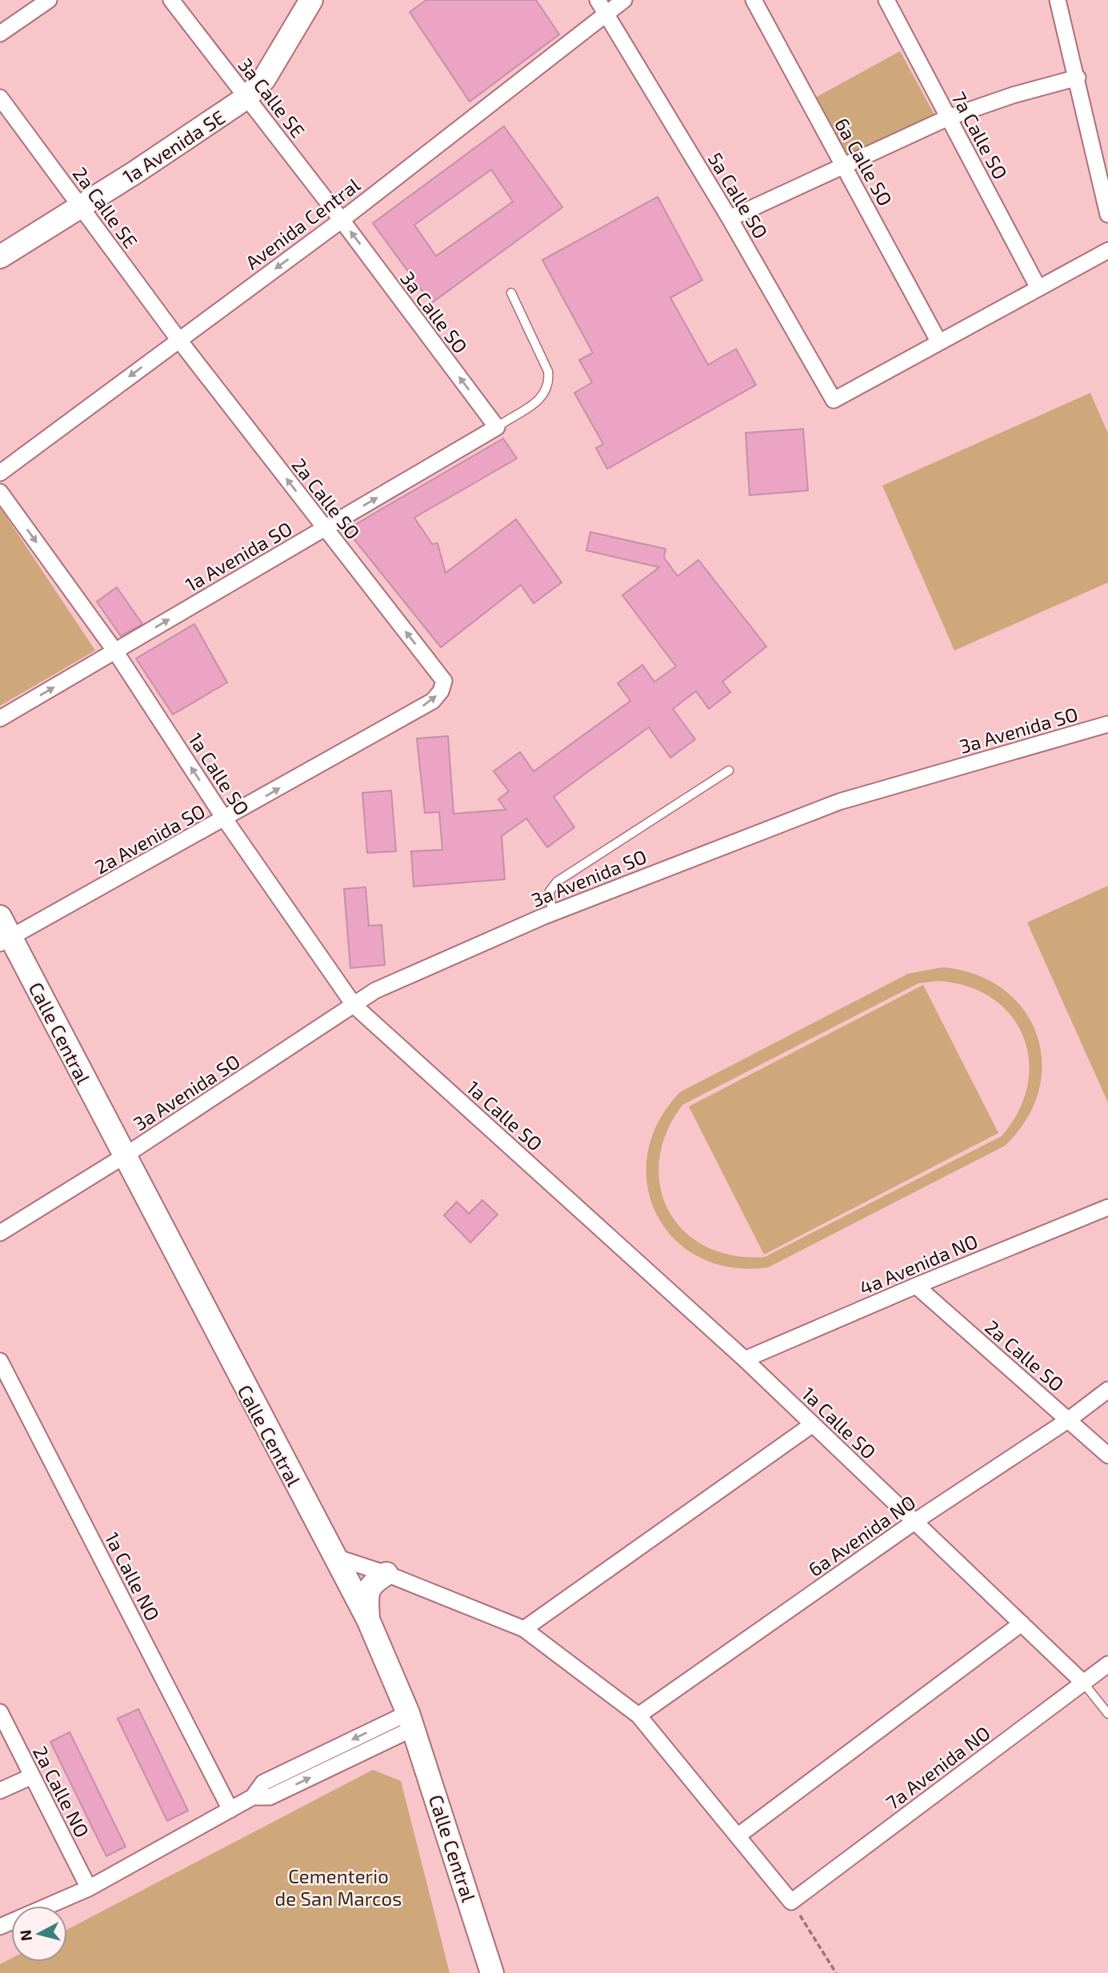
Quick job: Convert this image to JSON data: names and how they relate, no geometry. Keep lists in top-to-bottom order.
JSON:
{
  "streets": {
    "main road": ["1a Avenida SE", "Calle Central"],
    "street": [
      "3a Calle SE",
      "7a Calle SO",
      "6a Calle SO",
      "5a Calle SO",
      "2a Calle SE",
      "Avenida Central",
      "3a Calle SO",
      "2a Calle SO",
      "1a Avenida SO",
      "3a Avenida SO",
      "1a Calle SO",
      "2a Avenida SO",
      "4a Avenida NO",
      "6a Avenida NO",
      "1a Calle NO",
      "7a Avenida NO",
      "2a Calle NO"
    ]
  },
  "crossings": [
    ["3a Calle SE", "1a Avenida SE"],
    ["3a Calle SE", "Avenida Central"],
    ["3a Calle SE", "3a Calle SO"],
    ["1a Avenida SE", "2a Calle SE"],
    ["6a Calle SO", "5a Calle SO"],
    ["5a Calle SO", "Avenida Central"],
    ["2a Calle SE", "Avenida Central"],
    ["2a Calle SE", "2a Calle SO"],
    ["Avenida Central", "3a Calle SO"],
    ["Avenida Central", "2a Calle SO"],
    ["3a Calle SO", "1a Avenida SO"],
    ["2a Calle SO", "1a Avenida SO"],
    ["2a Calle SO", "2a Avenida SO"],
    ["2a Calle SO", "4a Avenida NO"],
    ["2a Calle SO", "6a Avenida NO"],
    ["1a Avenida SO", "1a Calle SO"],
    ["3a Avenida SO", "1a Calle SO"],
    ["3a Avenida SO", "Calle Central"],
    ["1a Calle SO", "2a Avenida SO"],
    ["1a Calle SO", "4a Avenida NO"],
    ["1a Calle SO", "6a Avenida NO"],
    ["1a Calle SO", "7a Avenida NO"],
    ["2a Avenida SO", "Calle Central"]
  ],
  "one_way": [
    "Avenida Central",
    "3a Calle SO",
    "2a Calle SO",
    "1a Avenida SO",
    "2a Avenida SO"
  ],
  "parks": ["Cementerio de San Marcos"],
  "north": "left"
}
